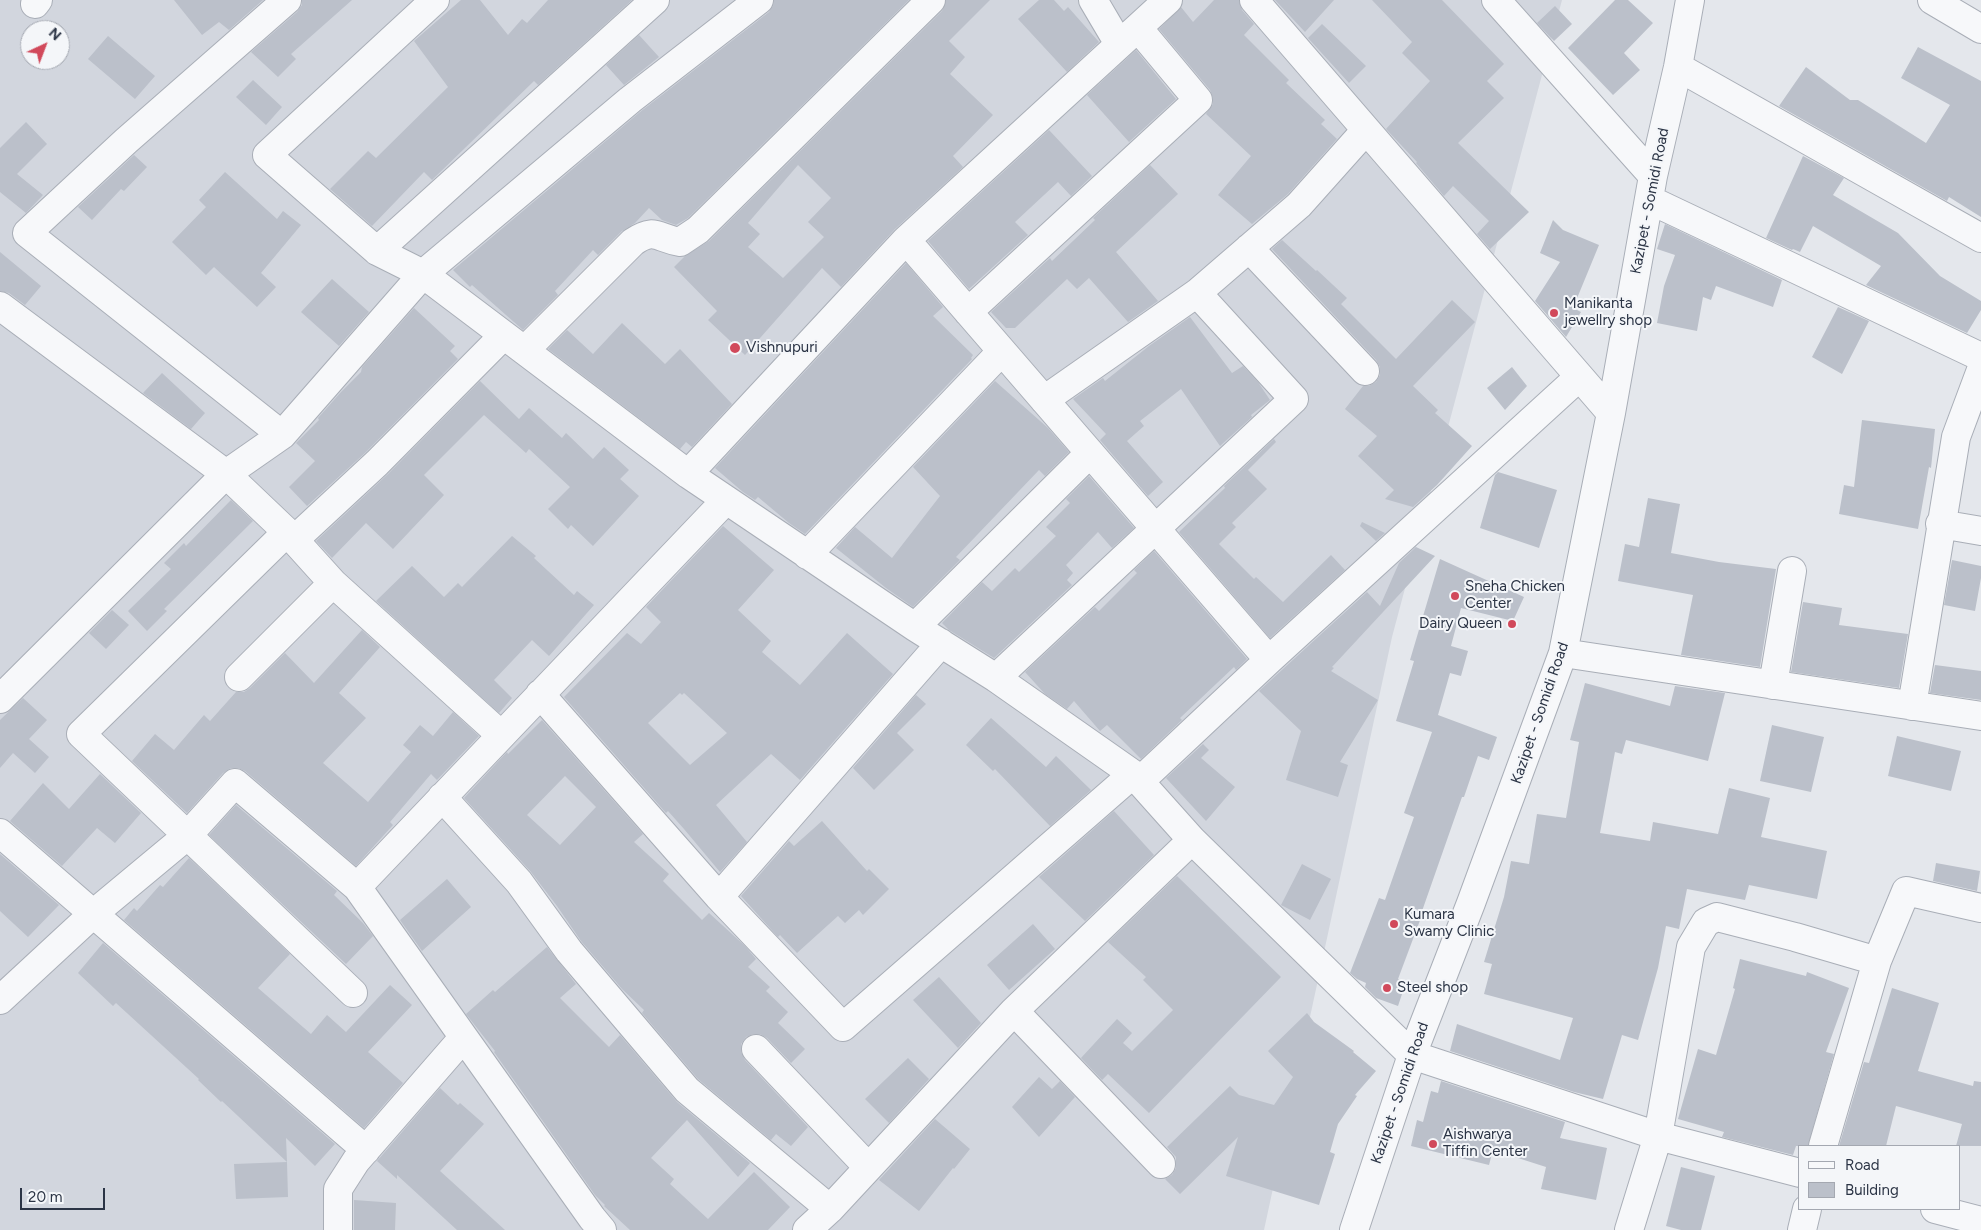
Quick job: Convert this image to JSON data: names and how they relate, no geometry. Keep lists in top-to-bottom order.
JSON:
{
  "streets": {
    "street": ["Kazipet - Somidi Road"]
  },
  "places": [
    "Manikanta jewellry shop",
    "Vishnupuri",
    "Sneha Chicken Center",
    "Dairy Queen",
    "Kumara Swamy Clinic",
    "Steel shop",
    "Aishwarya Tiffin Center"
  ],
  "legend": ["Road", "Building"],
  "scale_bar": "20 m",
  "north": "top right"
}
